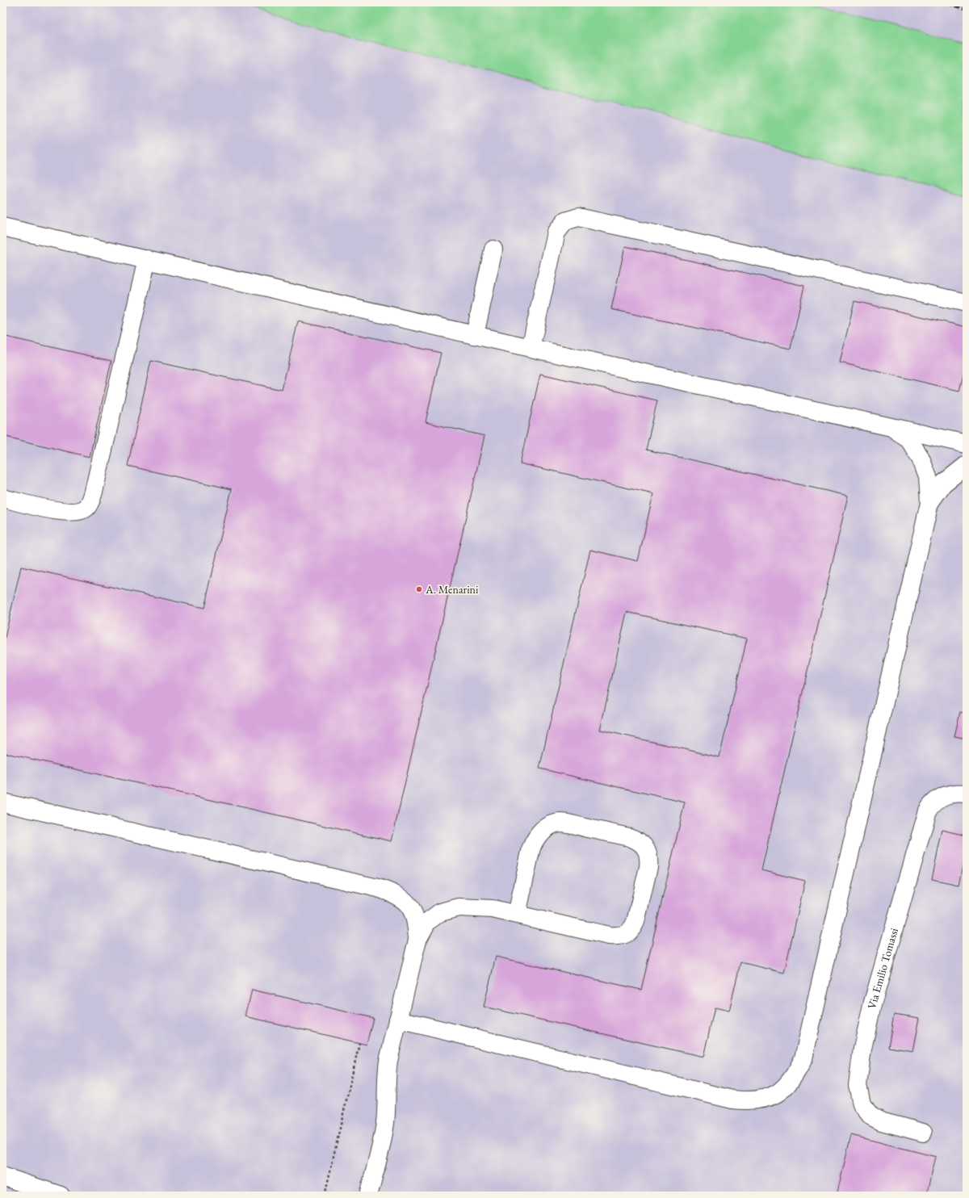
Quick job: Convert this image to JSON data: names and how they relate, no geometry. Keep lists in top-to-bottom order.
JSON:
{
  "streets": {
    "street": ["Via Emilio Tomassi"]
  },
  "places": ["A. Menarini"]
}
